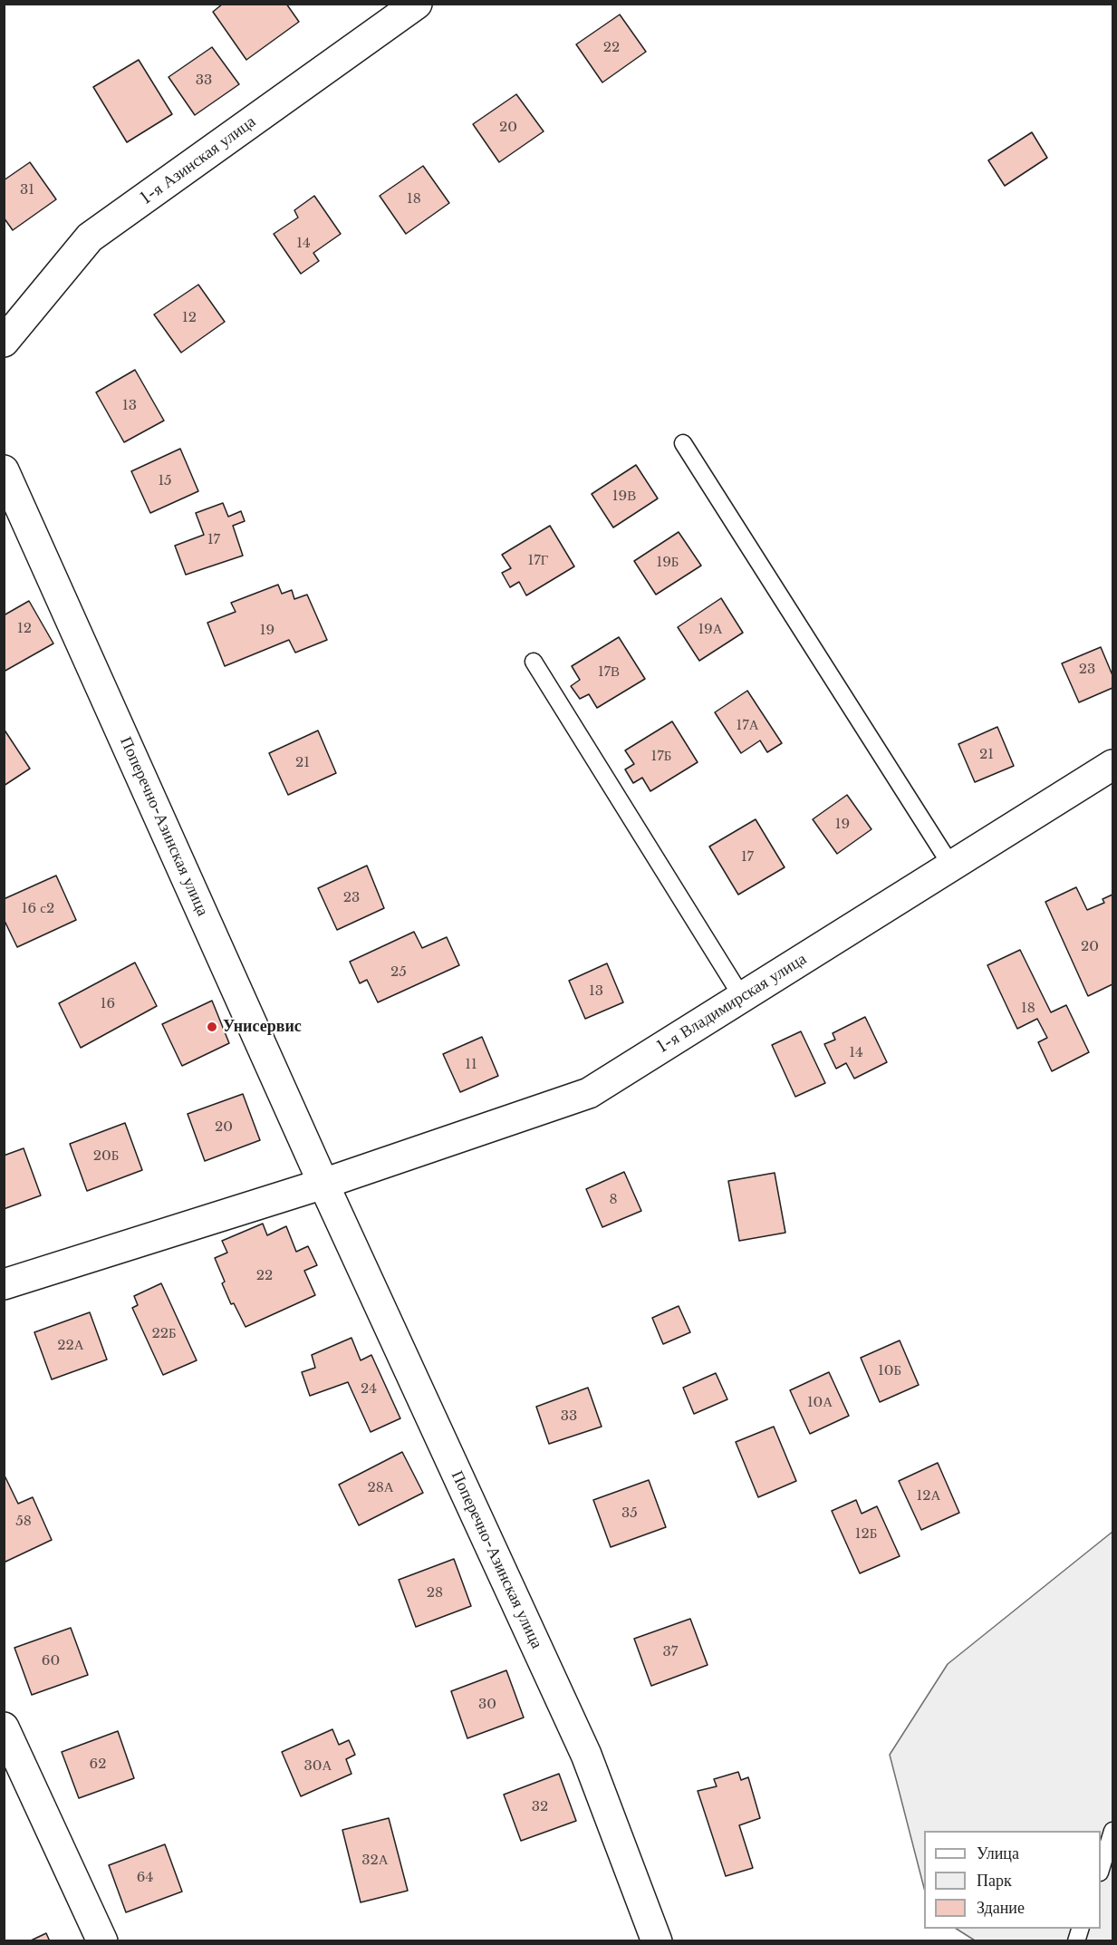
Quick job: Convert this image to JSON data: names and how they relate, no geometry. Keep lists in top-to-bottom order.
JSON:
{
  "streets": {
    "street": ["1-я Азинская улица", "Поперечно-Азинская улица", "1-я Владимирская улица"]
  },
  "crossings": [
    ["Поперечно-Азинская улица", "1-я Владимирская улица"]
  ],
  "places": ["Унисервис"],
  "house_numbers": [
    "22",
    "33",
    "20",
    "31",
    "18",
    "14",
    "12",
    "13",
    "15",
    "19В",
    "17",
    "17Г",
    "19Б",
    "12",
    "19А",
    "19",
    "23",
    "17В",
    "17А",
    "21",
    "17Б",
    "21",
    "19",
    "17",
    "23",
    "16 с2",
    "20",
    "25",
    "13",
    "16",
    "18",
    "14",
    "11",
    "20",
    "20Б",
    "8",
    "22",
    "22Б",
    "22А",
    "10Б",
    "24",
    "10А",
    "33",
    "28А",
    "12А",
    "35",
    "58",
    "12Б",
    "28",
    "37",
    "60",
    "30",
    "62",
    "30А",
    "32",
    "32А",
    "64"
  ],
  "legend": ["Улица", "Парк", "Здание"]
}
